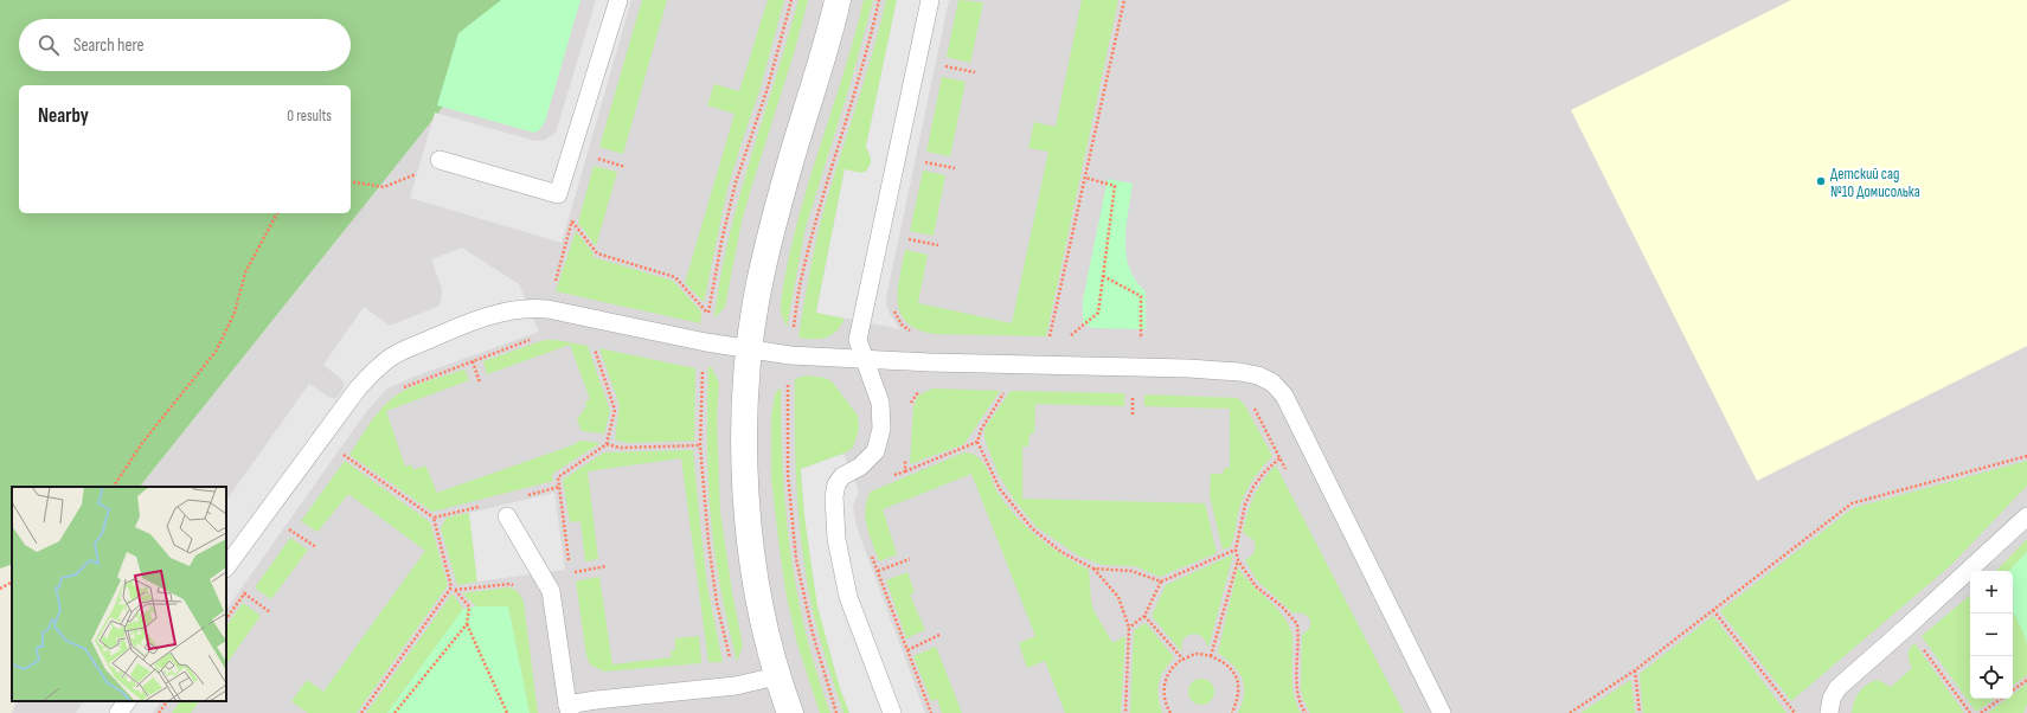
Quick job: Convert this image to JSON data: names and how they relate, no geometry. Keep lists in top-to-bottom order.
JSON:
{
  "places": ["Детский сад №10 Домисолька"],
  "page": {
    "search": "Search here",
    "heading": ["Nearby", "0 results"],
    "map_buttons": ["+", "−"]
  }
}
